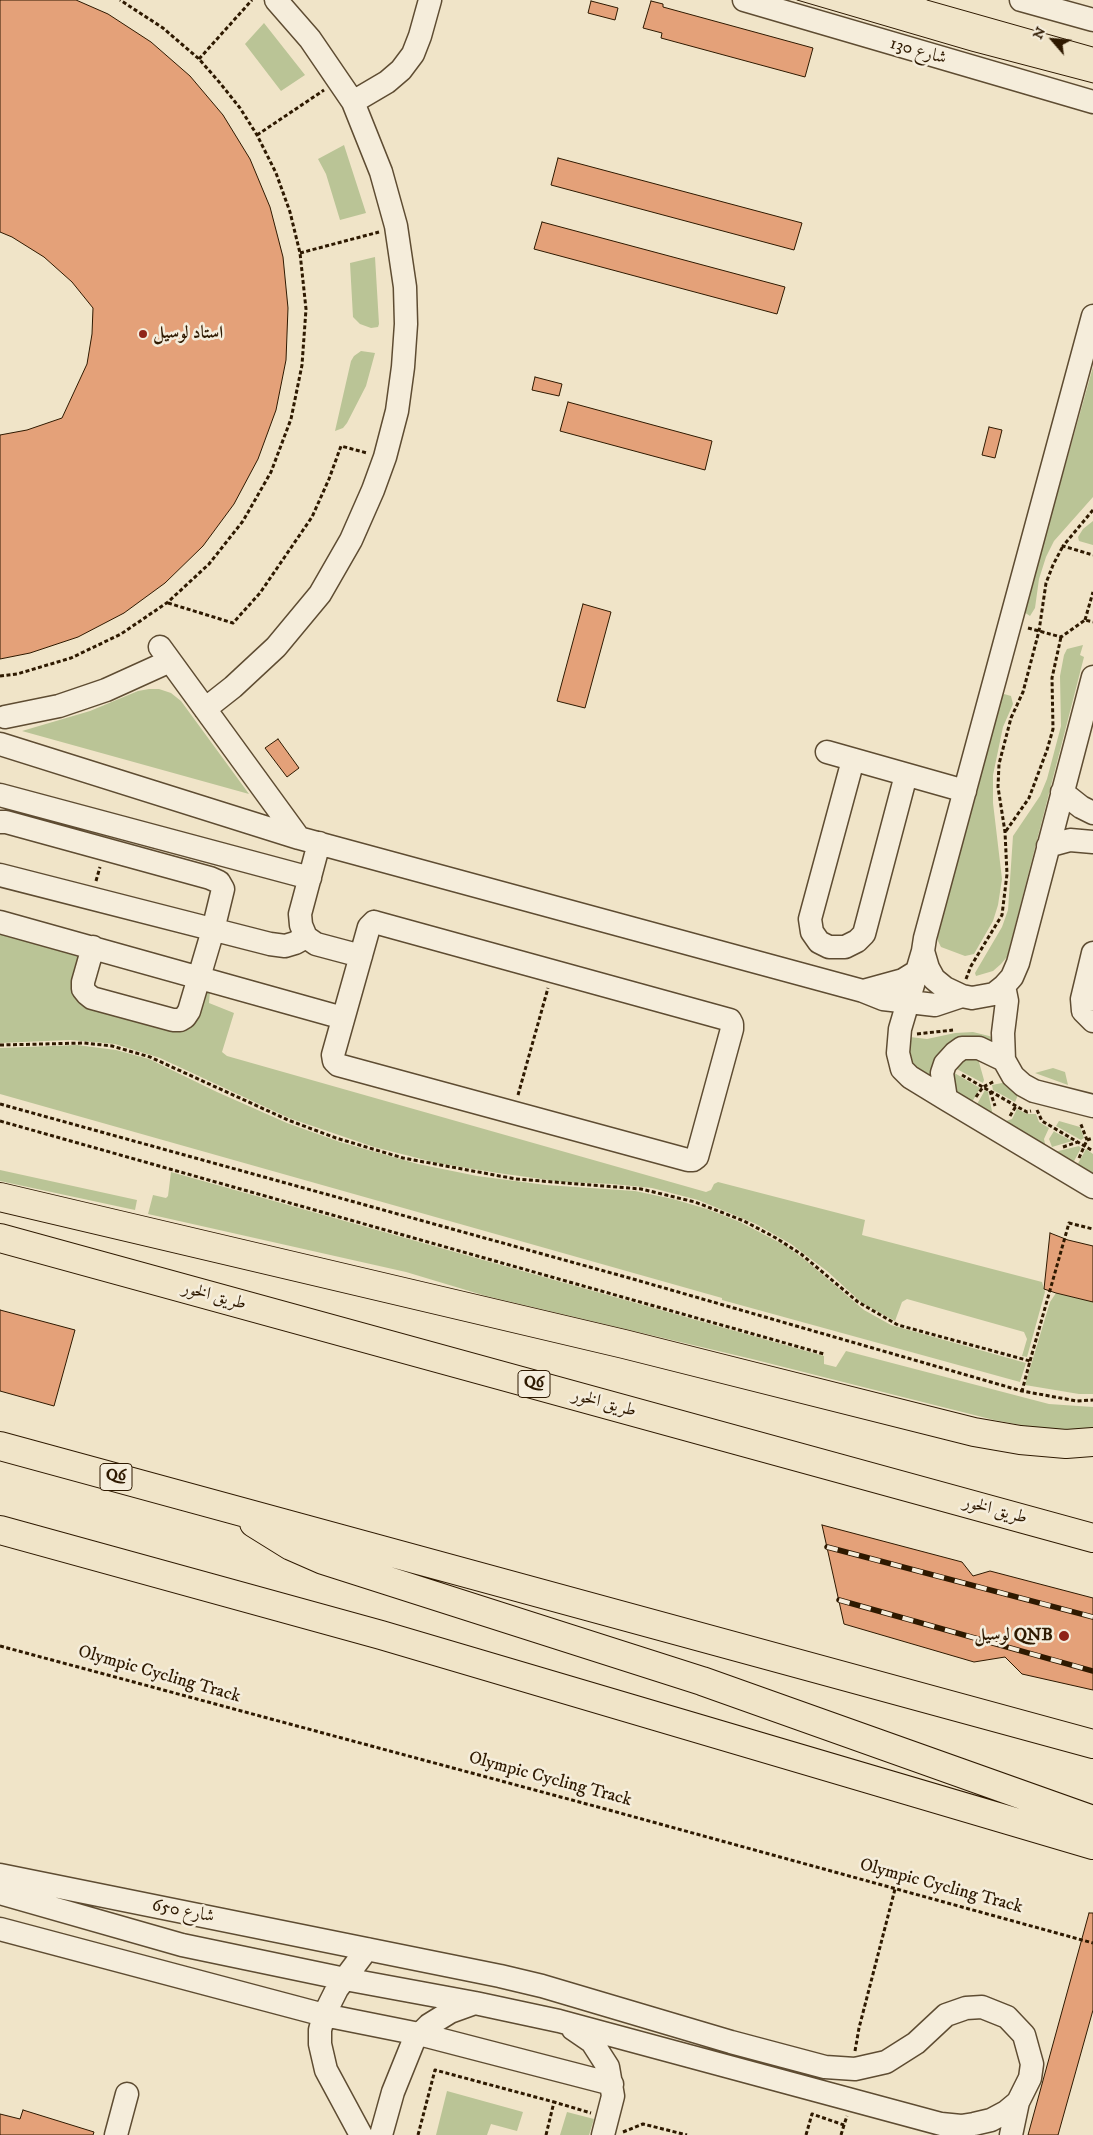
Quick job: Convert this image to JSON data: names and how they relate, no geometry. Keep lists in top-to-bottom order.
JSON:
{
  "streets": {
    "highway": ["طريق الخور", "Q6"],
    "street": ["شارع 130", "شارع 650"],
    "path": ["Olympic Cycling Track"]
  },
  "places": ["استاد لوسيل", "لوسيل QNB"],
  "north": "top left"
}
